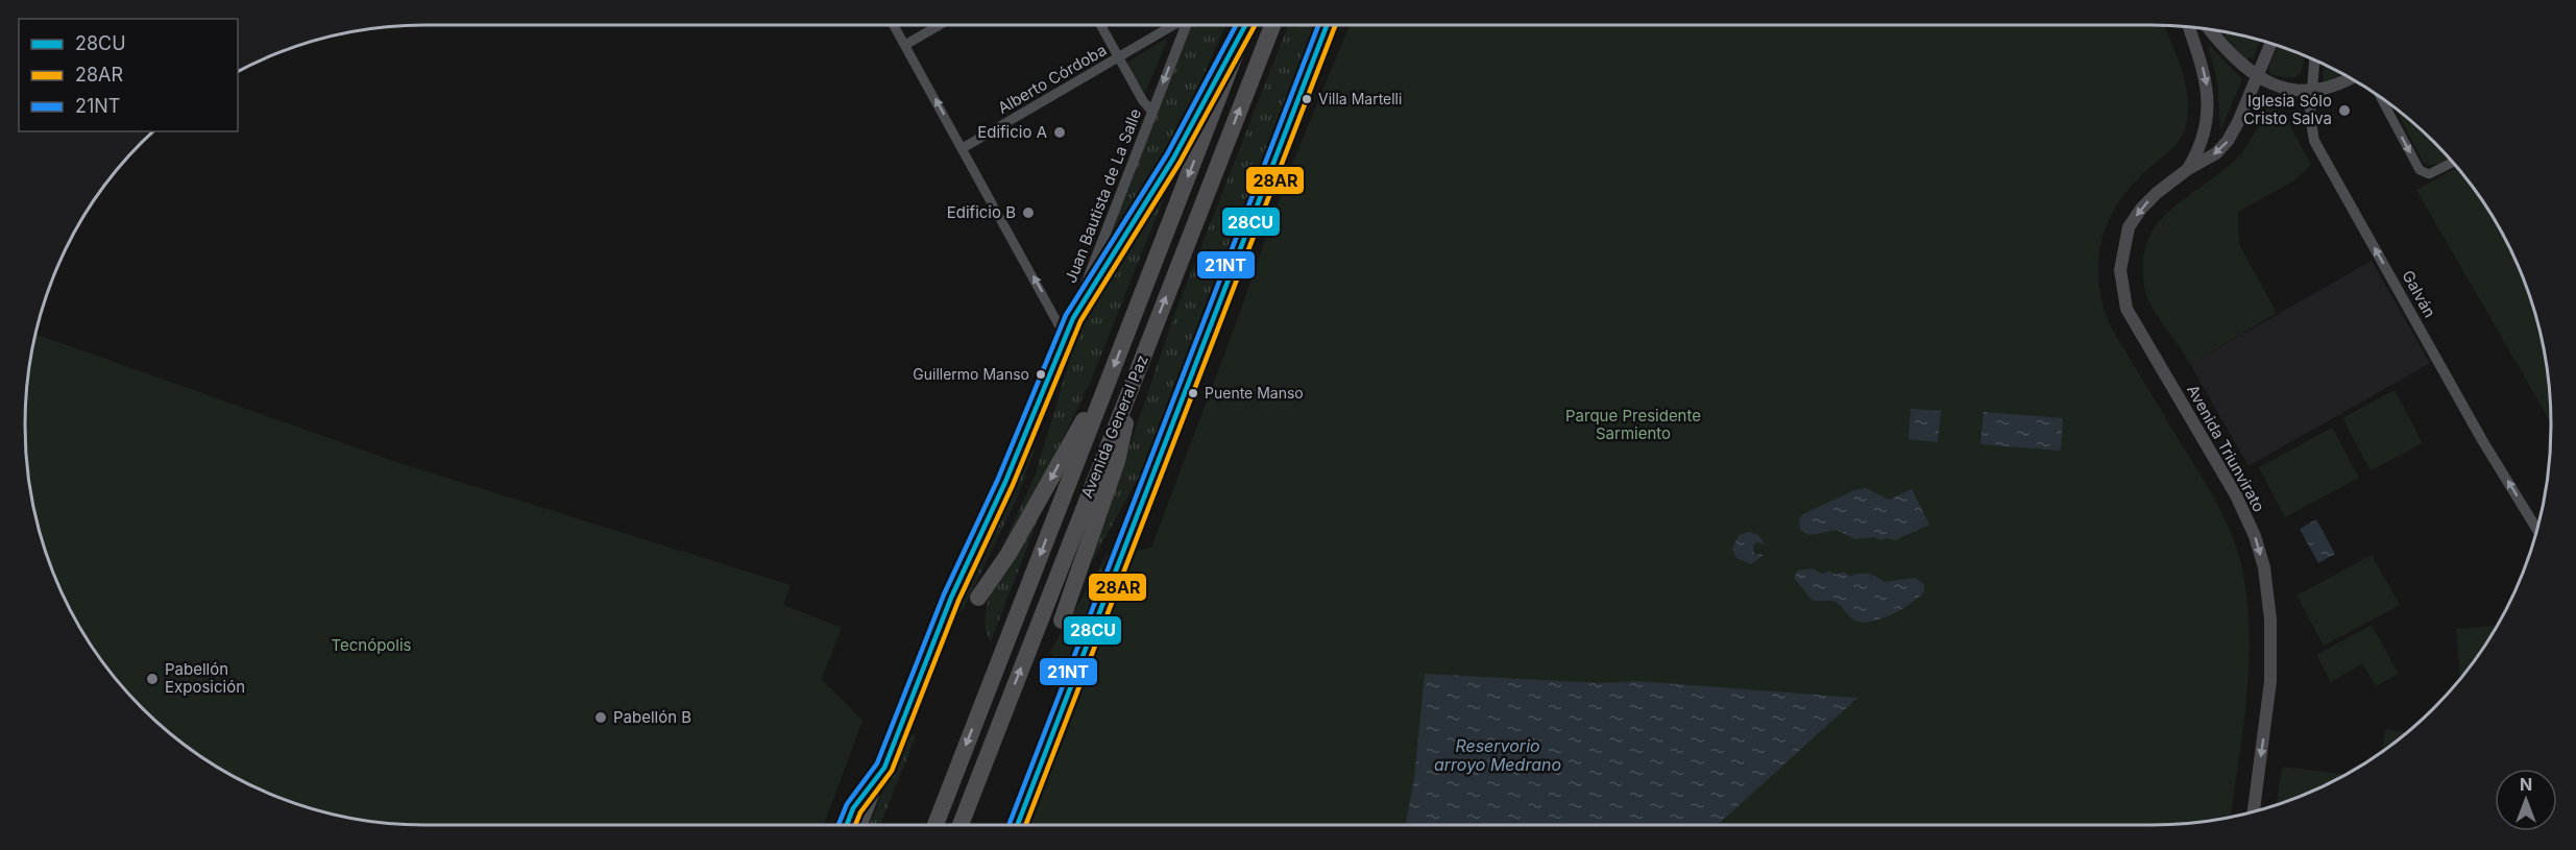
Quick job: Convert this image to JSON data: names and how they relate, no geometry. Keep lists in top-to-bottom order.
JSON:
{
  "streets": {
    "highway": ["Avenida General Paz"],
    "main road": ["Avenida Triunvirato"],
    "street": ["Alberto Córdoba", "Juan Bautista de La Salle", "Galván"]
  },
  "one_way": ["Galván", "Avenida Triunvirato"],
  "water": ["Reservorio arroyo Medrano"],
  "parks": ["Parque Presidente Sarmiento", "Tecnópolis"],
  "places": [
    "Villa Martelli",
    "Iglesia Sólo Cristo Salva",
    "Edificio A",
    "Edificio B",
    "Guillermo Manso",
    "Puente Manso",
    "Pabellón Exposición",
    "Pabellón B"
  ],
  "lines": ["transit line 28CU", "transit line 28AR", "transit line 21NT"],
  "legend": ["28CU", "28AR", "21NT"],
  "north": "top"
}
